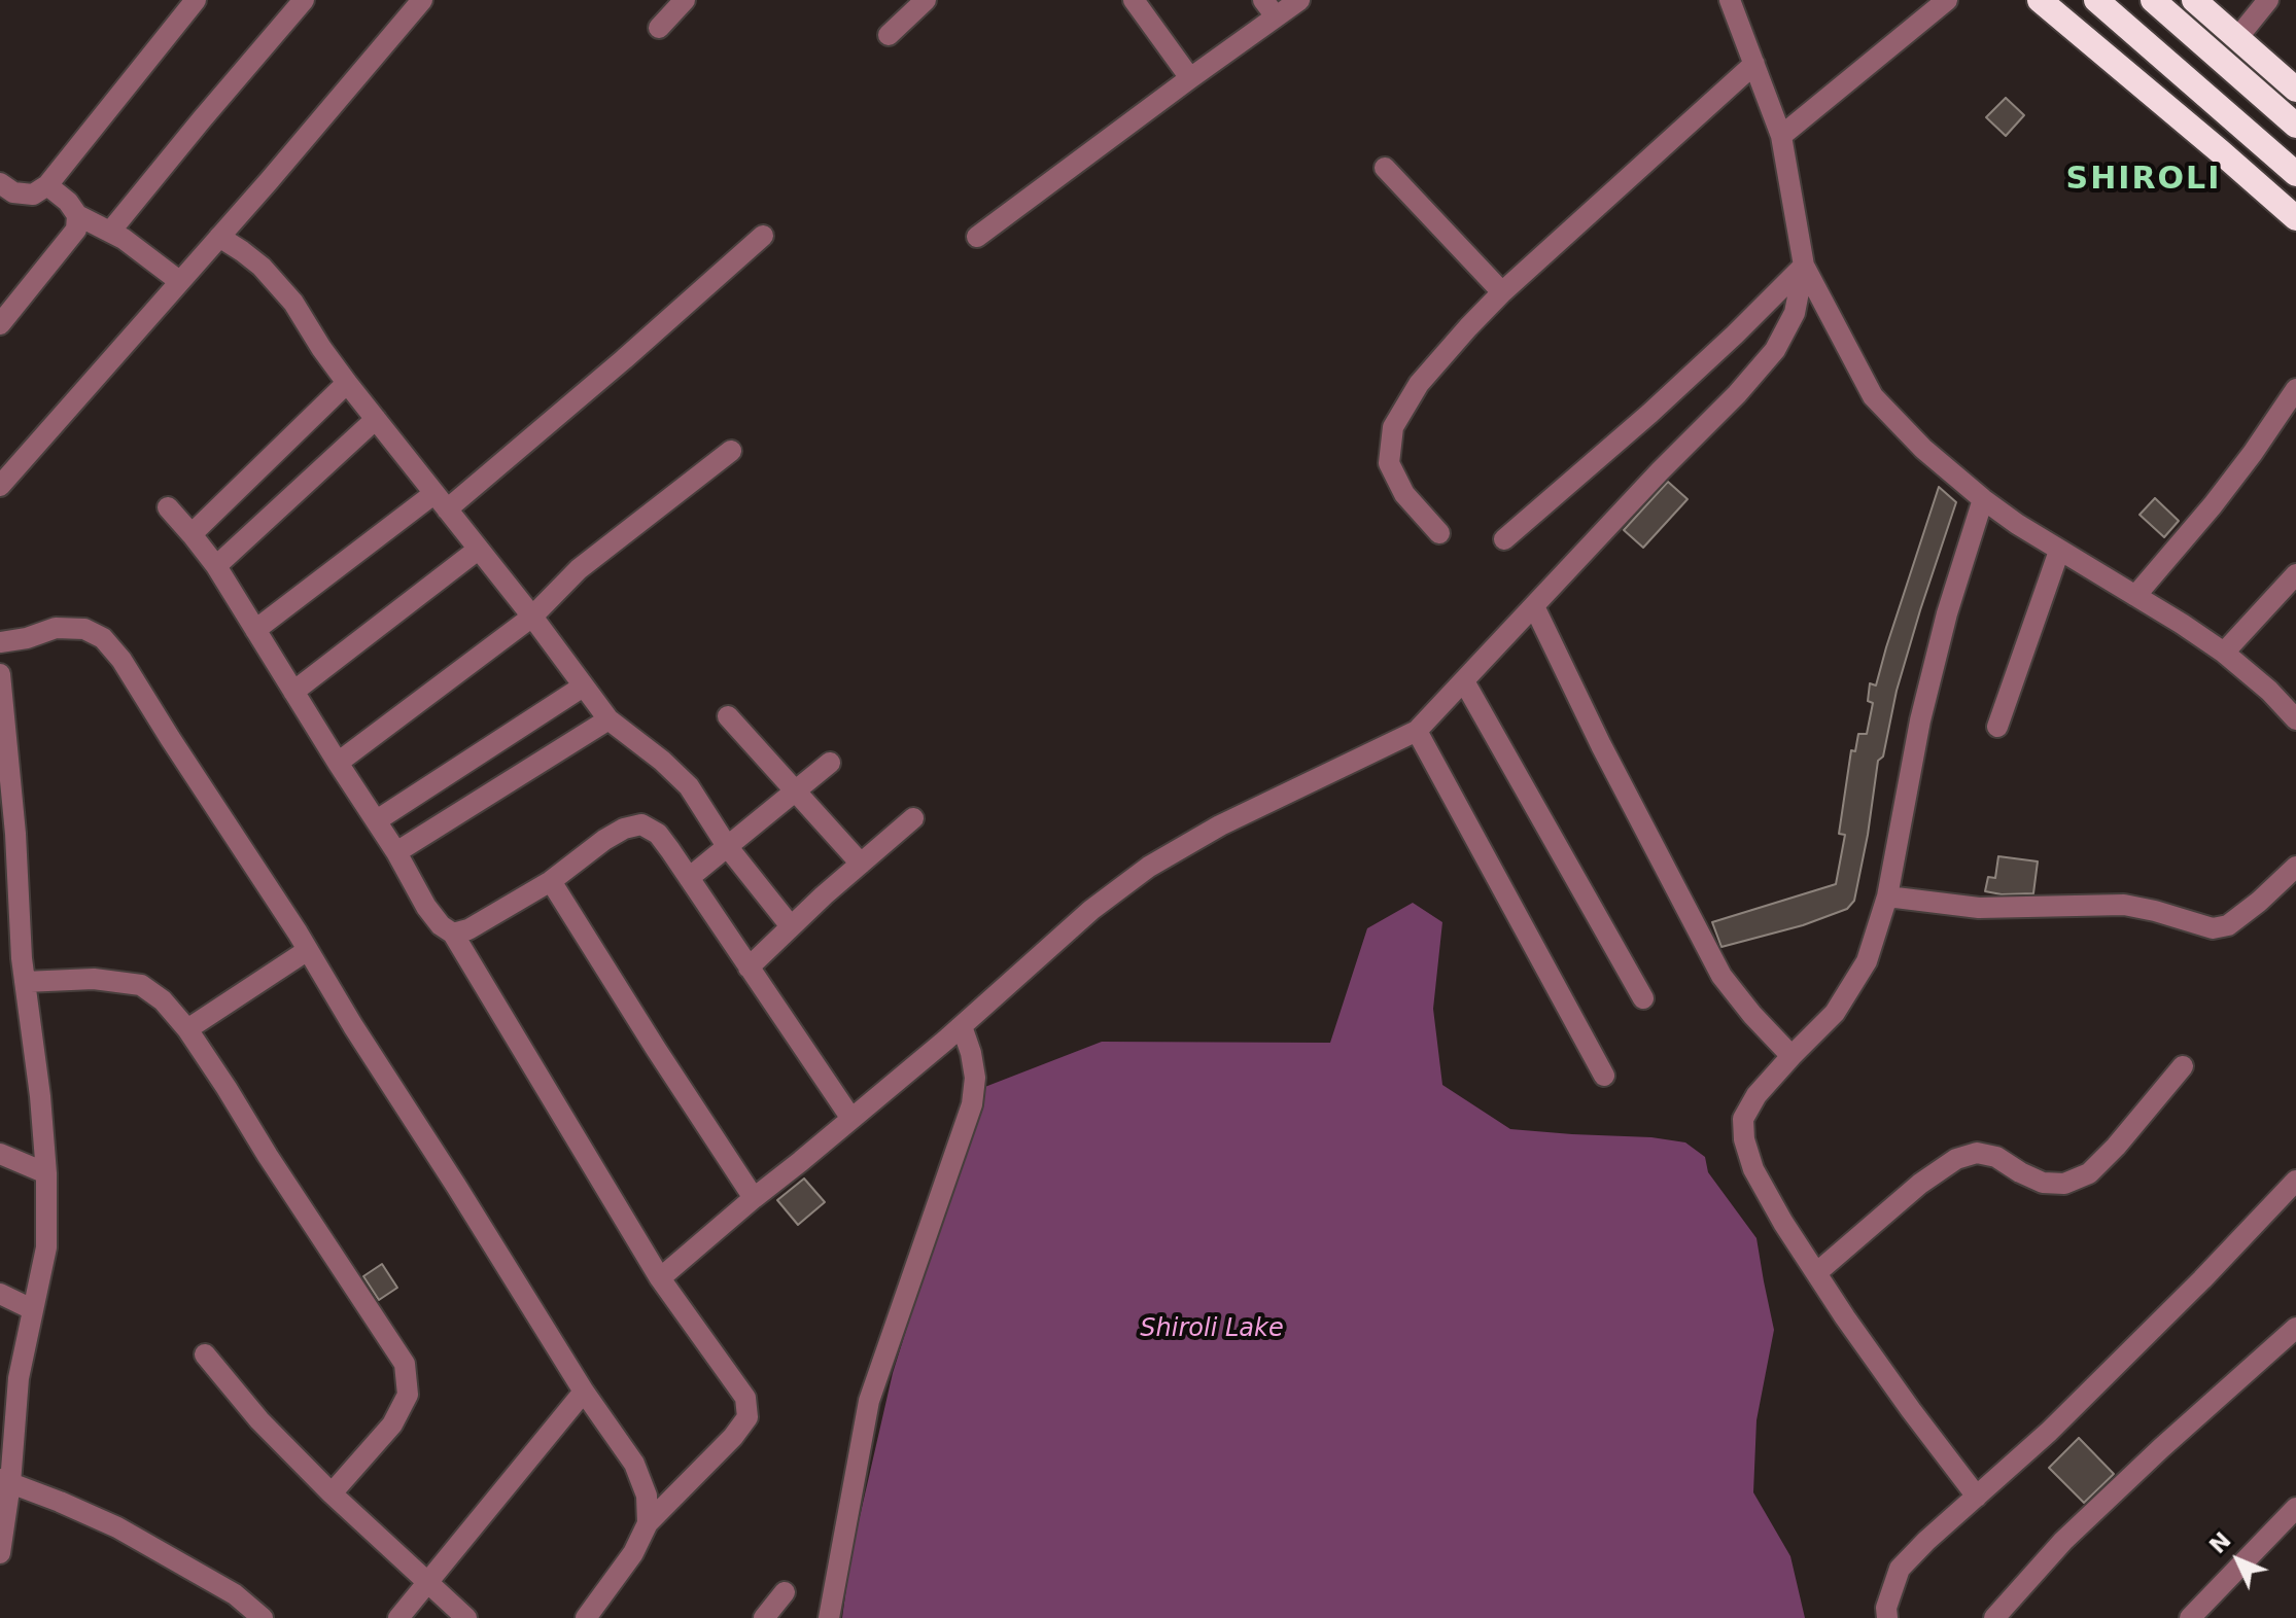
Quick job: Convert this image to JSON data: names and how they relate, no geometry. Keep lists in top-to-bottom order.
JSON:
{
  "districts": ["SHIROLI"],
  "water": ["Shiroli Lake"],
  "north": "top left"
}
